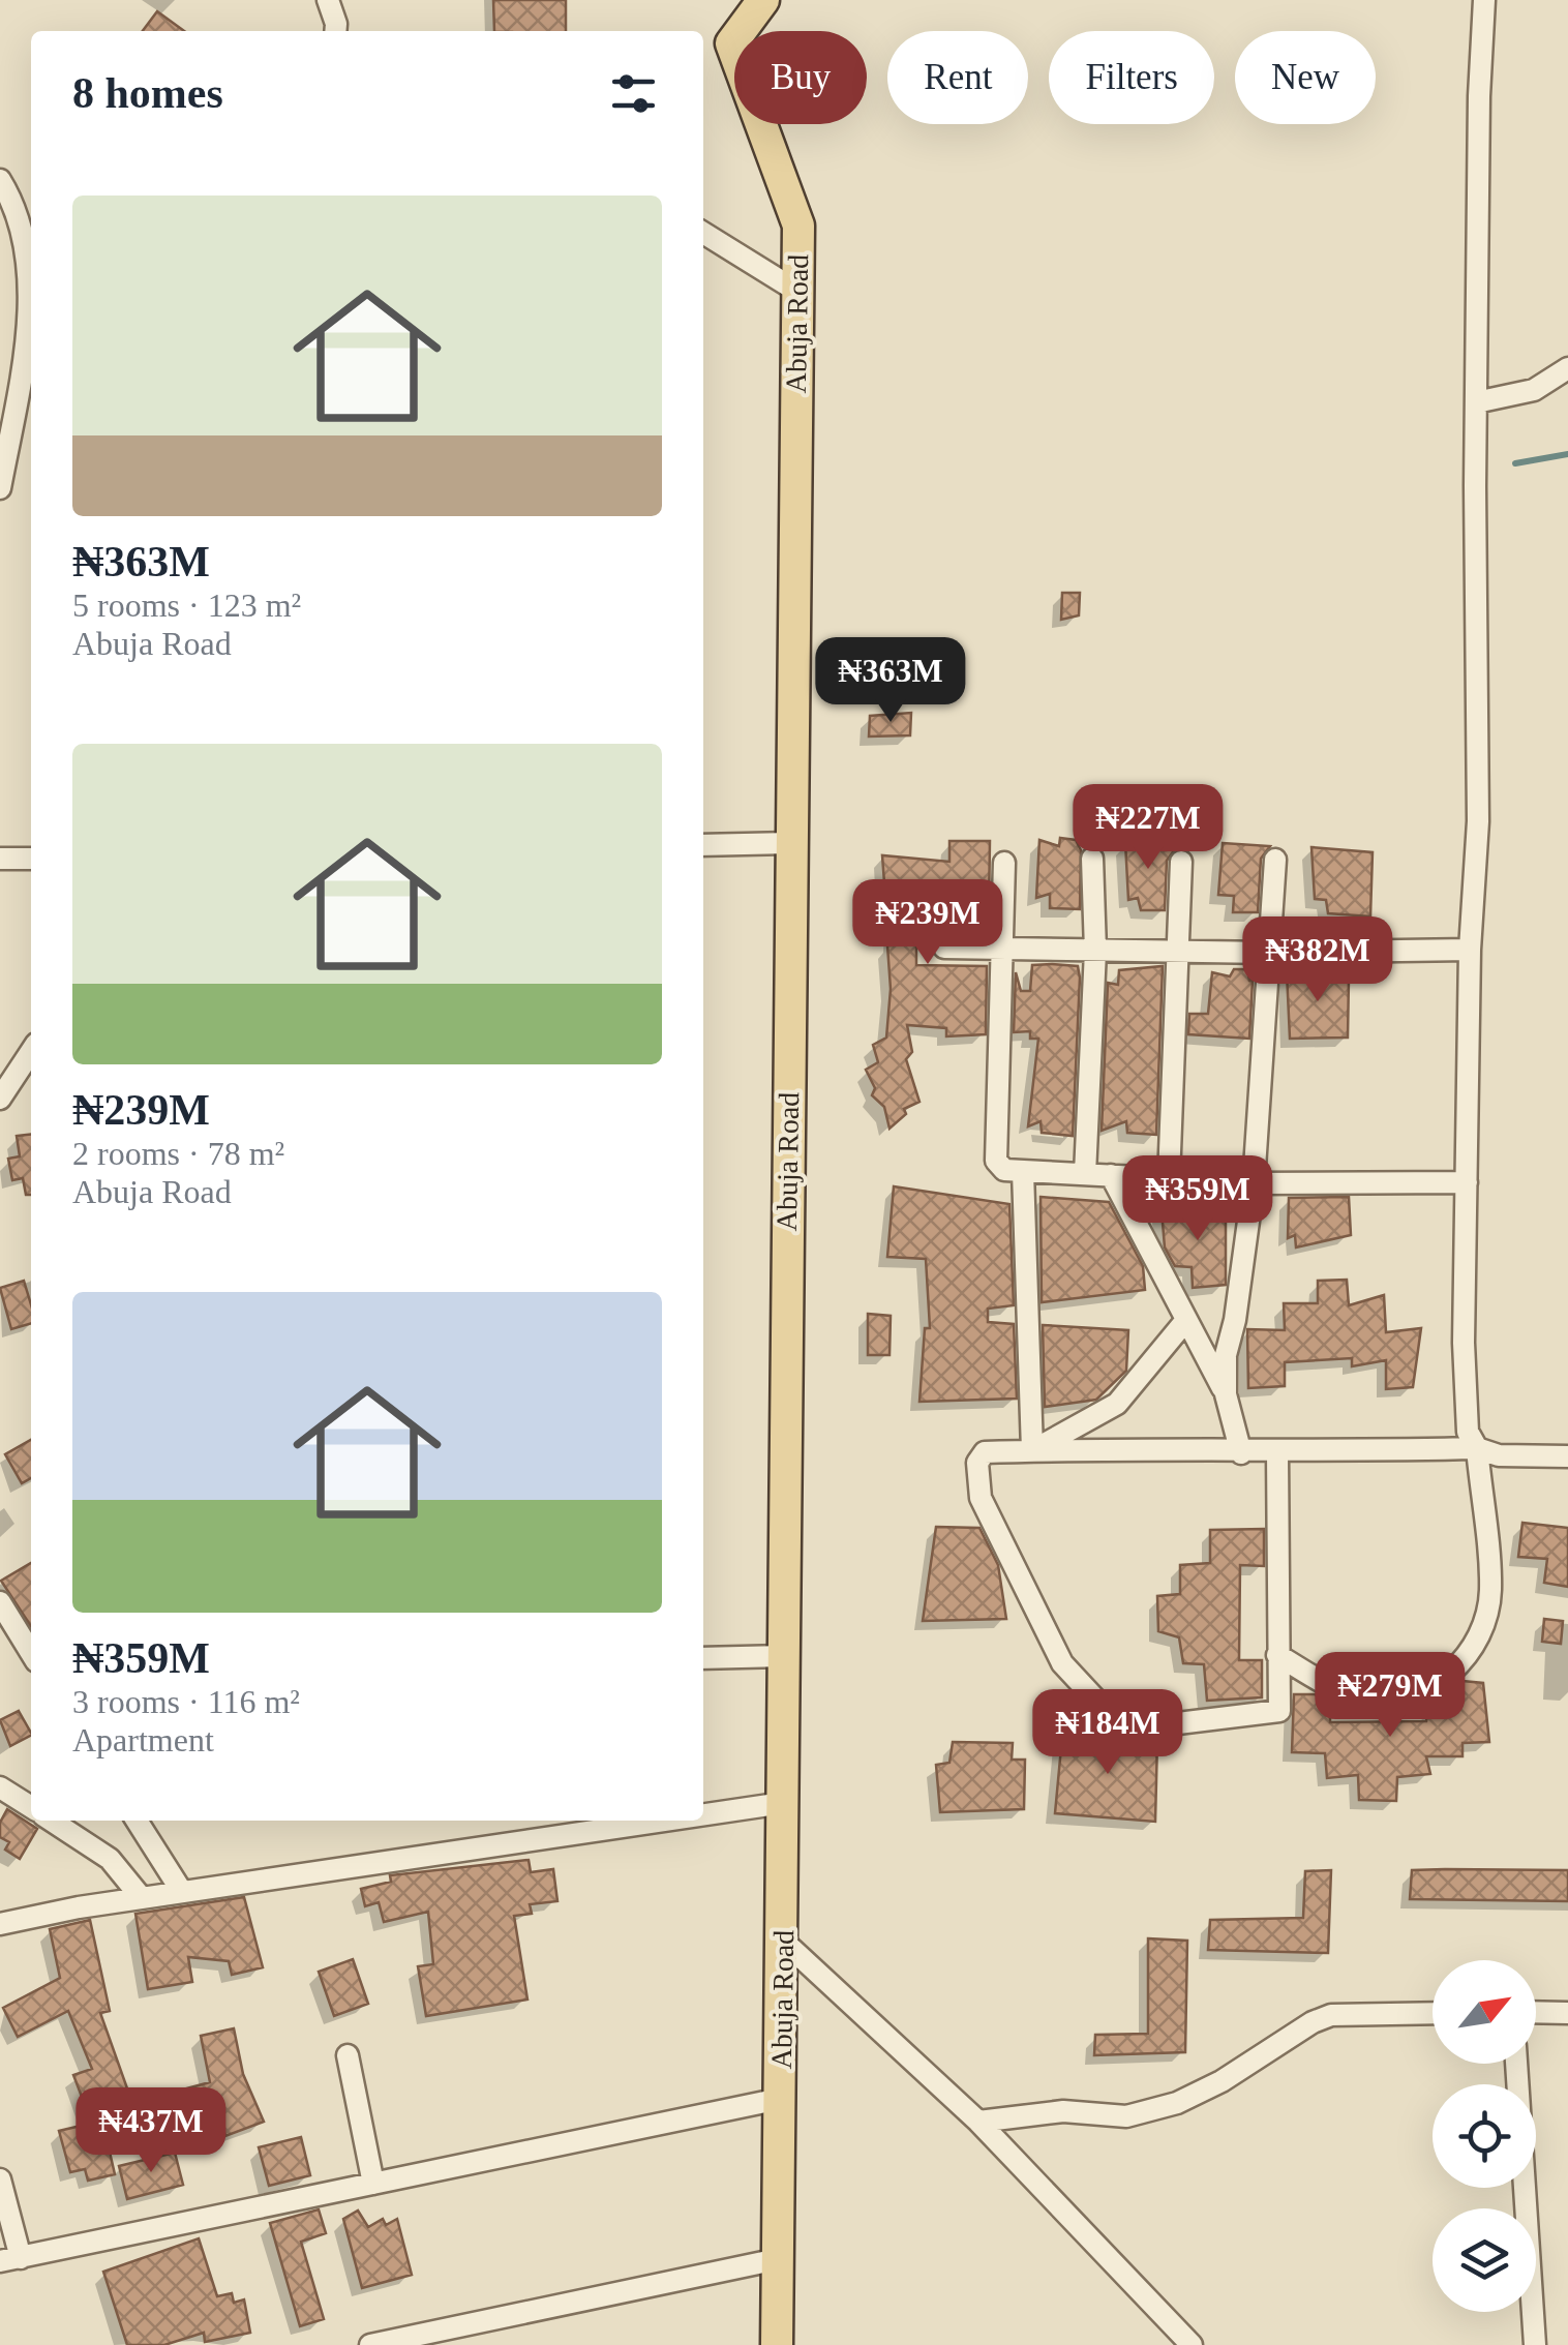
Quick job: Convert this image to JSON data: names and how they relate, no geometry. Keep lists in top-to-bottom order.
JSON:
{
  "streets": {
    "main road": ["Abuja Road"]
  },
  "north": "top right",
  "page": {
    "chip": [
      "Buy",
      "Rent",
      "Filters",
      "New"
    ],
    "heading": "8 homes",
    "list": [
      {
        "name": "₦363M",
        "note": "5 rooms · 123 m² · Abuja Road"
      },
      {
        "name": "₦239M",
        "note": "2 rooms · 78 m² · Abuja Road"
      },
      {
        "name": "₦359M",
        "note": "3 rooms · 116 m² · Apartment"
      }
    ],
    "price": [
      "₦363M",
      "₦227M",
      "₦239M",
      "₦382M",
      "₦359M",
      "₦279M",
      "₦184M",
      "₦437M"
    ]
  }
}
